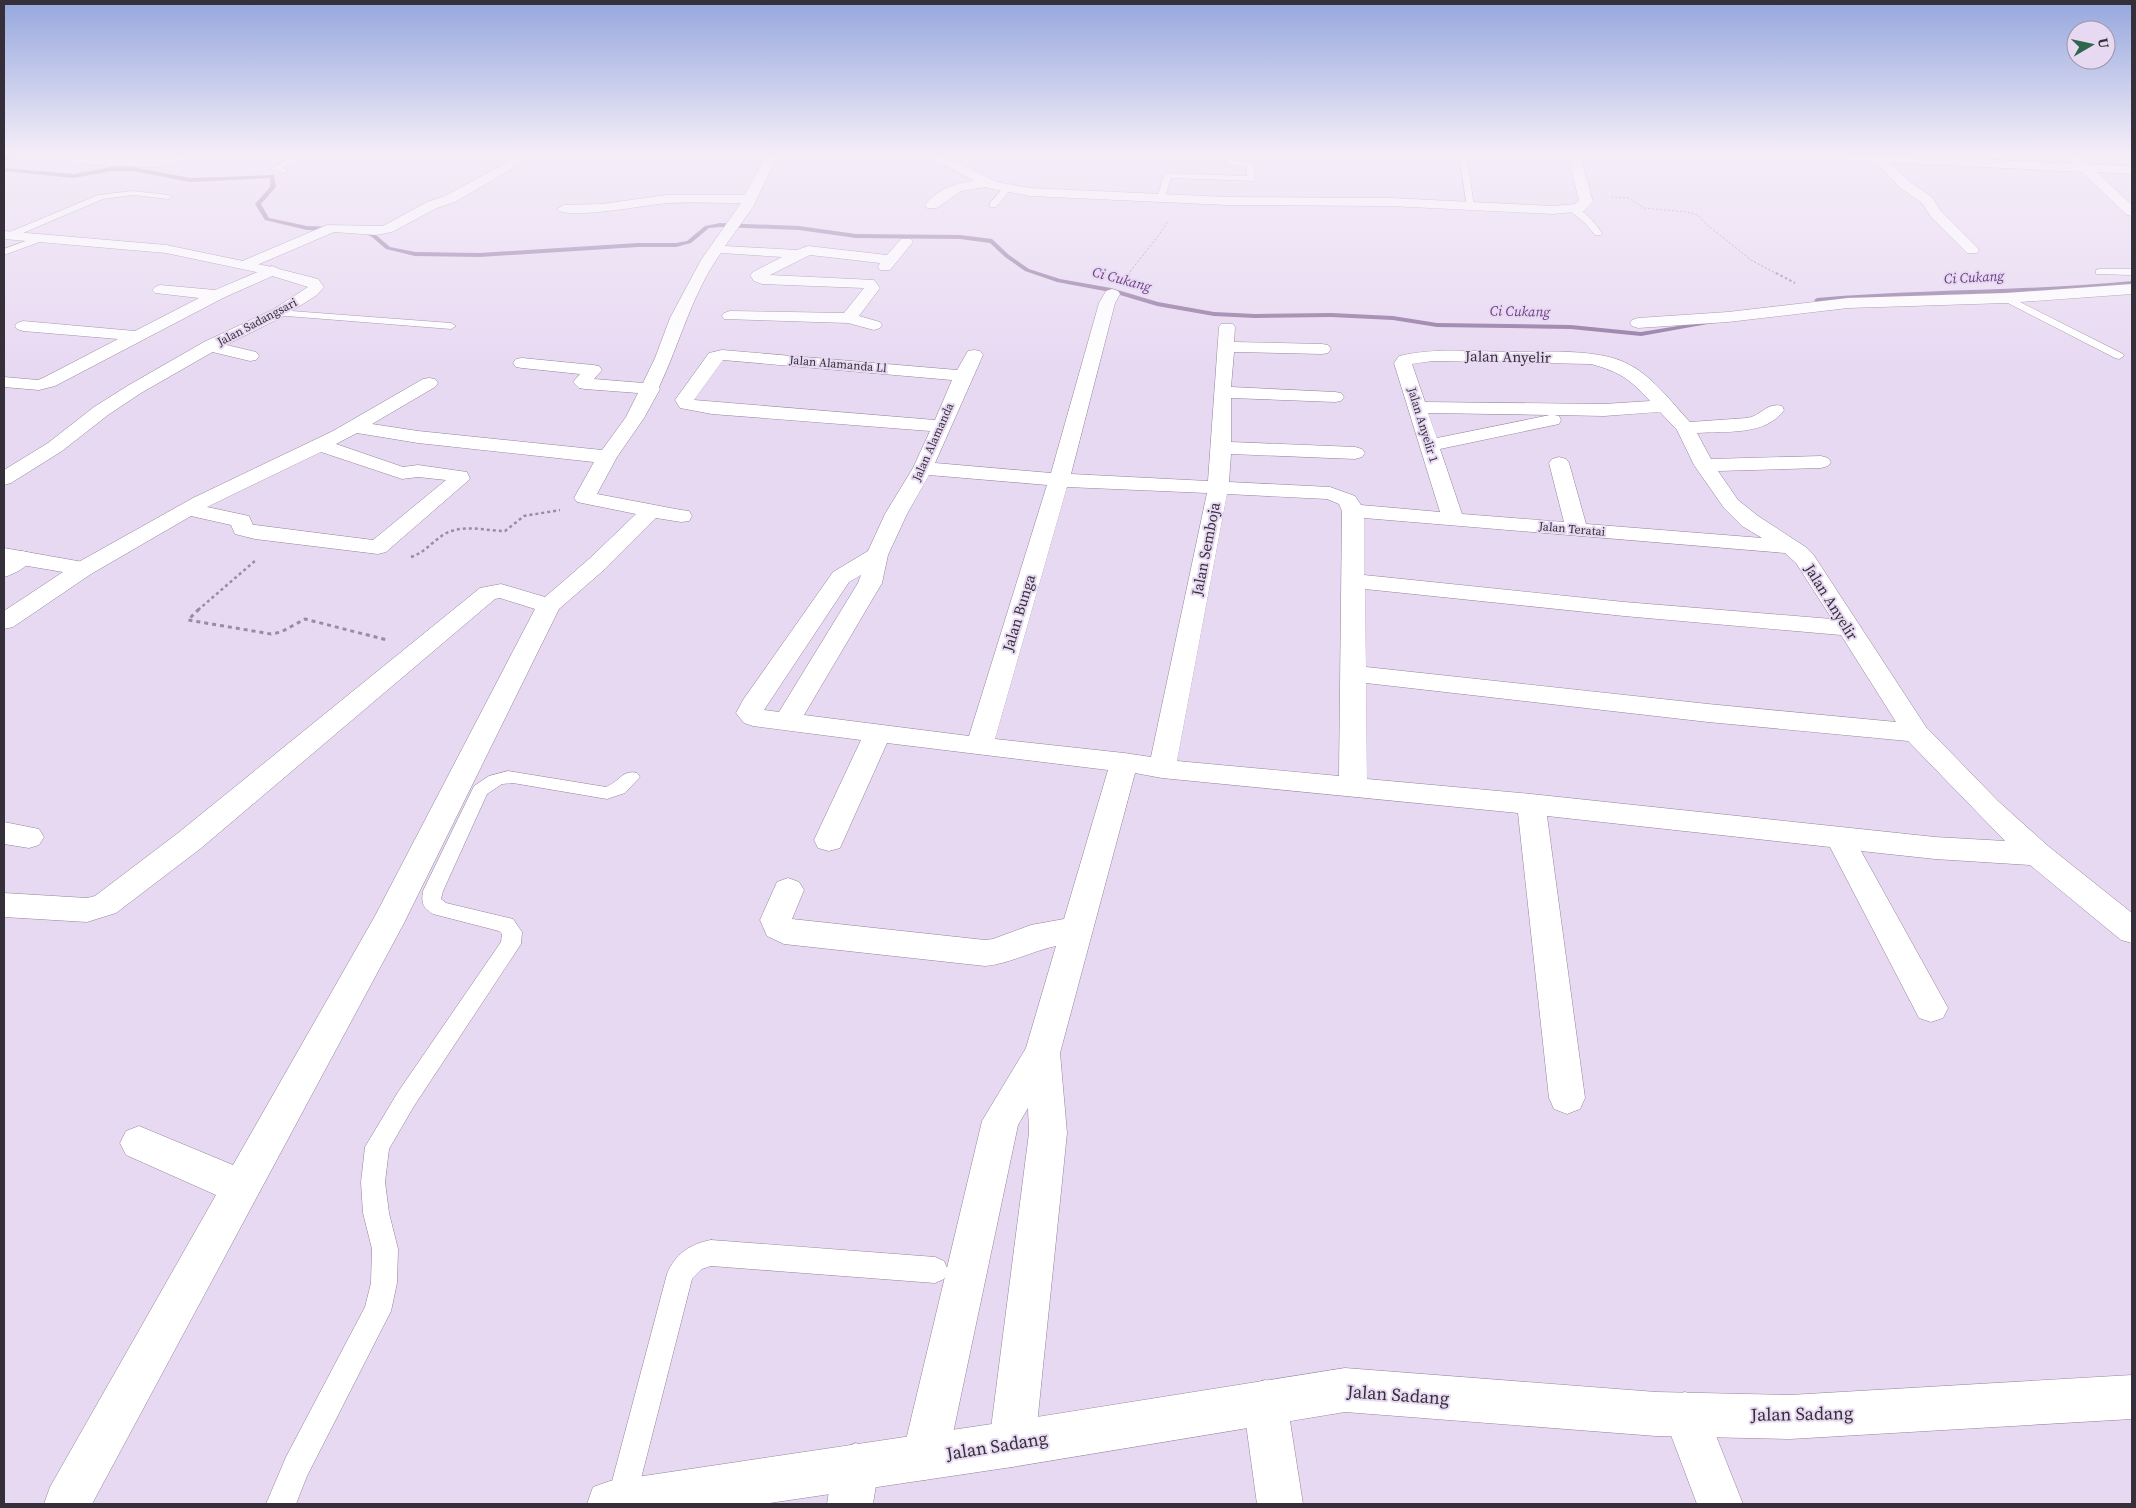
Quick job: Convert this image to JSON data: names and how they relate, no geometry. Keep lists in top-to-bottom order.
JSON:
{
  "streets": {
    "street": [
      "Jalan Sadangsari",
      "Jalan Anyelir",
      "Jalan Alamanda Ll",
      "Jalan Anyelir 1",
      "Jalan Alamanda",
      "Jalan Teratai",
      "Jalan Semboja",
      "Jalan Bunga",
      "Jalan Sadang"
    ]
  },
  "crossings": [
    ["Jalan Anyelir", "Jalan Anyelir 1"],
    ["Jalan Anyelir", "Jalan Teratai"],
    ["Jalan Alamanda Ll", "Jalan Alamanda"],
    ["Jalan Anyelir 1", "Jalan Teratai"]
  ],
  "water": ["Ci Cukang"],
  "north": "right"
}
